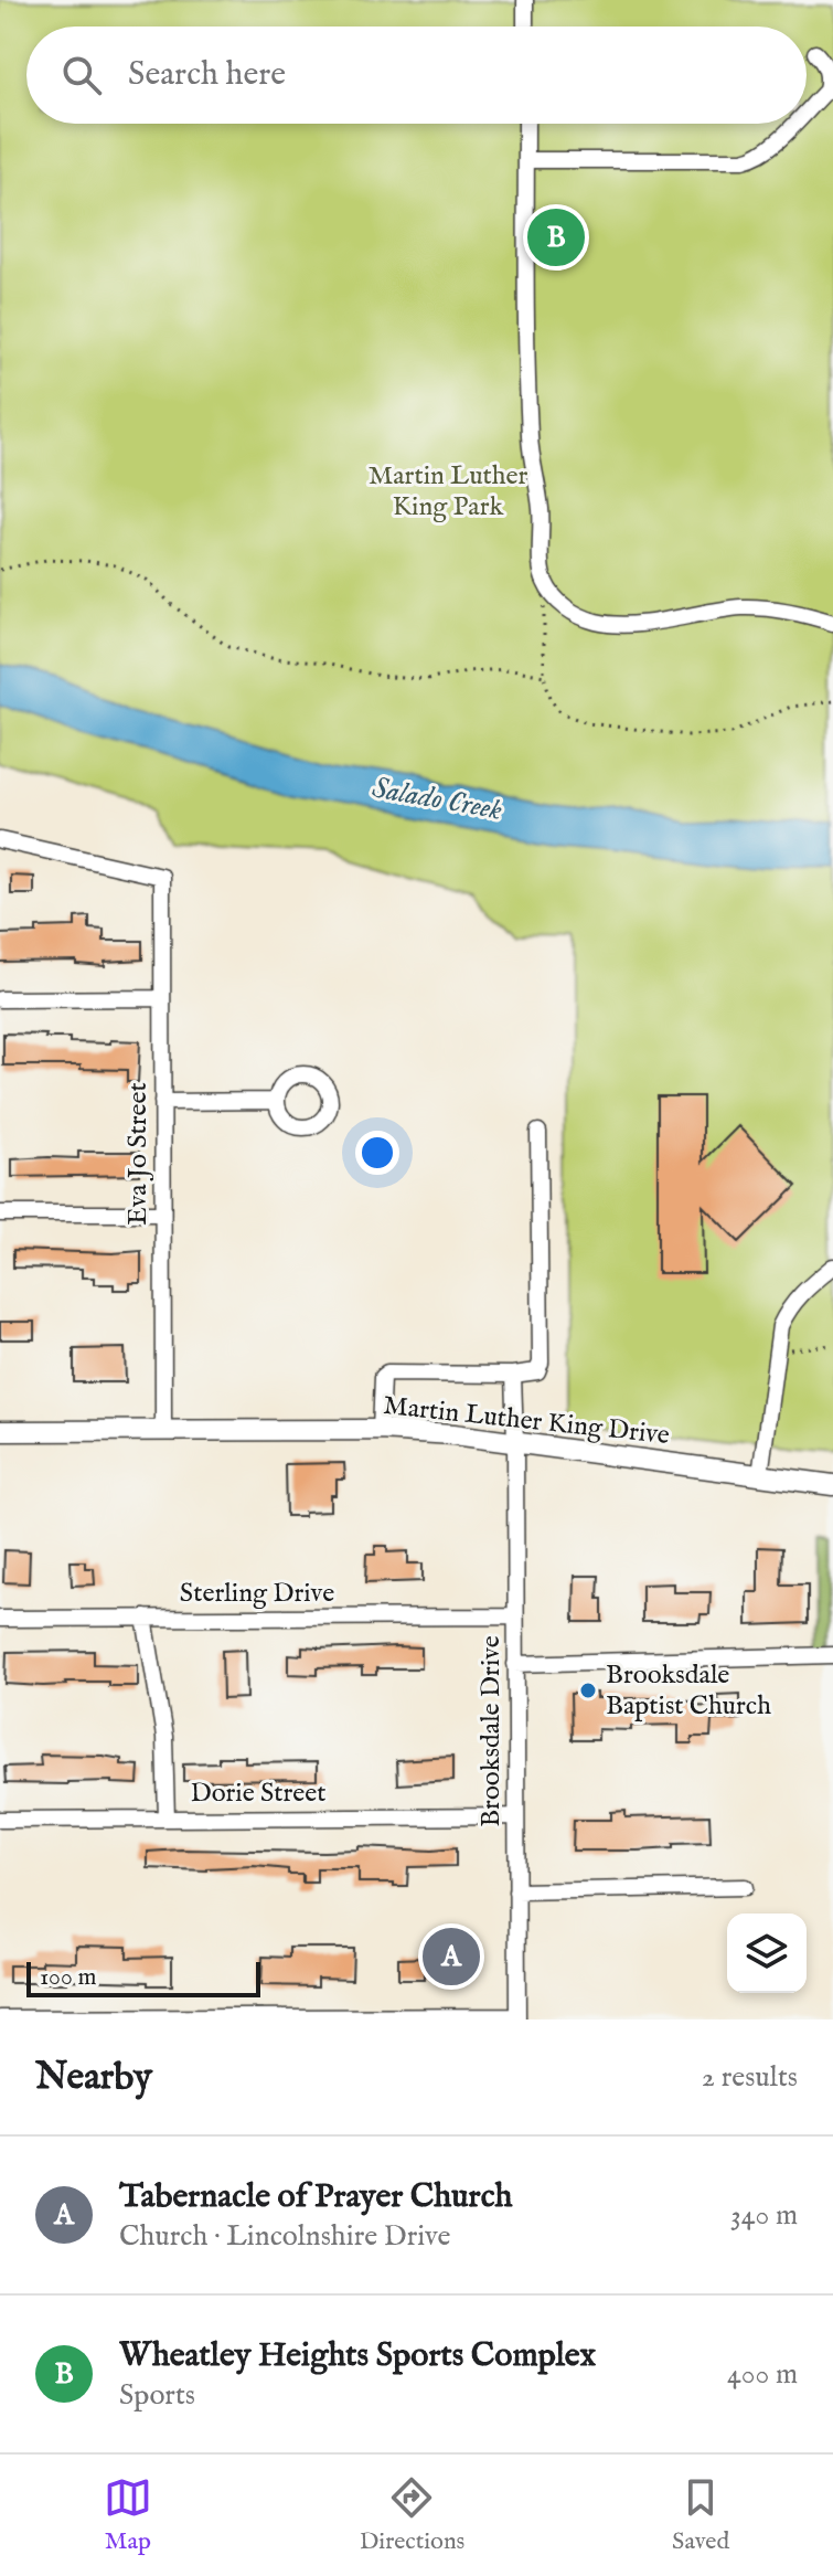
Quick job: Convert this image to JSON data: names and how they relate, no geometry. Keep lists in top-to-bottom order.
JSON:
{
  "streets": {
    "main road": ["Martin Luther King Drive"],
    "street": [
      "Eva Jo Street",
      "Sterling Drive",
      "Brooksdale Drive",
      "Dorie Street"
    ]
  },
  "crossings": [
    ["Eva Jo Street", "Martin Luther King Drive"],
    ["Martin Luther King Drive", "Brooksdale Drive"],
    ["Sterling Drive", "Brooksdale Drive"],
    ["Brooksdale Drive", "Dorie Street"]
  ],
  "water": ["Salado Creek"],
  "parks": ["Martin Luther King Park"],
  "places": ["Brooksdale Baptist Church"],
  "scale_bar": "100 m",
  "page": {
    "search": "Search here",
    "pins": ["B", "A"],
    "scale": "100 m",
    "heading": ["Nearby", "2 results"],
    "list": [
      {
        "mark": "A",
        "name": "Tabernacle of Prayer Church",
        "note": "Church · Lincolnshire Drive",
        "value": "340 m"
      },
      {
        "mark": "B",
        "name": "Wheatley Heights Sports Complex",
        "note": "Sports",
        "value": "400 m"
      }
    ],
    "nav": ["Map", "Directions", "Saved"]
  }
}
